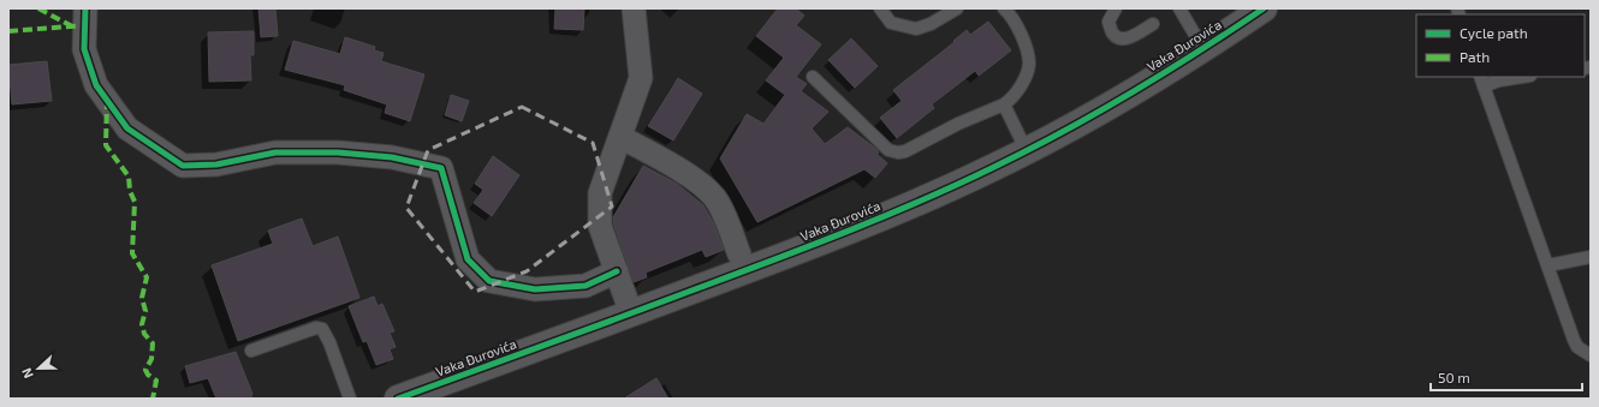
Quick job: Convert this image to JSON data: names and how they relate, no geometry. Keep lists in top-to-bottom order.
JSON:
{
  "streets": {
    "street": ["Vaka Đurovića"]
  },
  "legend": ["Cycle path", "Path"],
  "scale_bar": "50 m",
  "north": "left"
}
